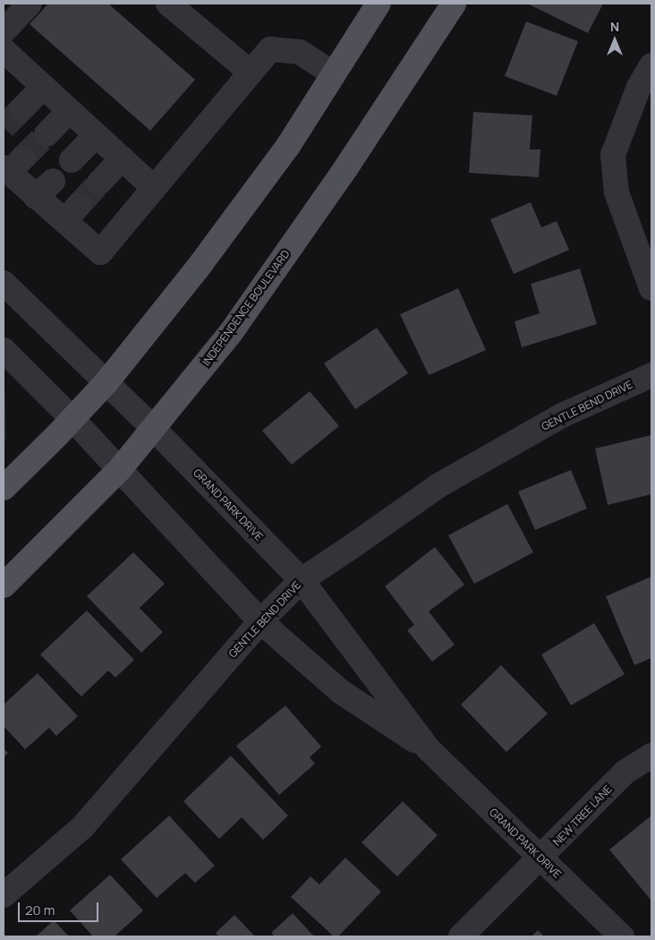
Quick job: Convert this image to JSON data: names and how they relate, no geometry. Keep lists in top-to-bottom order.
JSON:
{
  "streets": {
    "main road": ["INDEPENDENCE BOULEVARD"],
    "street": ["GENTLE BEND DRIVE", "GRAND PARK DRIVE", "NEW TREE LANE"]
  },
  "crossings": [
    ["INDEPENDENCE BOULEVARD", "GRAND PARK DRIVE"],
    ["GENTLE BEND DRIVE", "GRAND PARK DRIVE"],
    ["GRAND PARK DRIVE", "NEW TREE LANE"]
  ],
  "scale_bar": "20 m",
  "north": "top"
}
